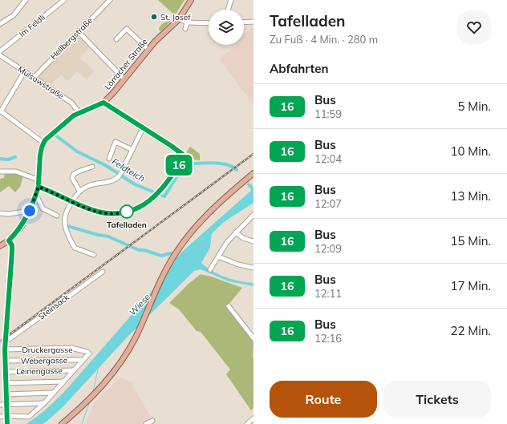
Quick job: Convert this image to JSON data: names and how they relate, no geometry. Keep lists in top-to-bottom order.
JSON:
{
  "streets": {
    "main road": ["Lörracher Straße"],
    "street": [
      "Im Feldli",
      "Hellbergstraße",
      "Mulsowstraße",
      "Steinsack",
      "Druckergasse",
      "Webergasse",
      "Leinengasse"
    ]
  },
  "crossings": [
    ["Hellbergstraße", "Mulsowstraße"],
    ["Lörracher Straße", "Mulsowstraße"],
    ["Druckergasse", "Webergasse"]
  ],
  "water": ["Feldteich", "Wiese"],
  "places": ["St. Josef", "Tafelladen"],
  "lines": ["bus line 16"],
  "page": {
    "on_map": "16",
    "heading": [
      ["Tafelladen", "Zu Fuß · 4 Min. · 280 m"],
      "Abfahrten"
    ],
    "list": [
      {
        "mark": "16",
        "name": "Bus",
        "note": "11:59",
        "value": "5 Min."
      },
      {
        "mark": "16",
        "name": "Bus",
        "note": "12:04",
        "value": "10 Min."
      },
      {
        "mark": "16",
        "name": "Bus",
        "note": "12:07",
        "value": "13 Min."
      },
      {
        "mark": "16",
        "name": "Bus",
        "note": "12:09",
        "value": "15 Min."
      },
      {
        "mark": "16",
        "name": "Bus",
        "note": "12:11",
        "value": "17 Min."
      },
      {
        "mark": "16",
        "name": "Bus",
        "note": "12:16",
        "value": "22 Min."
      }
    ],
    "buttons": ["Route", "Tickets"]
  }
}
